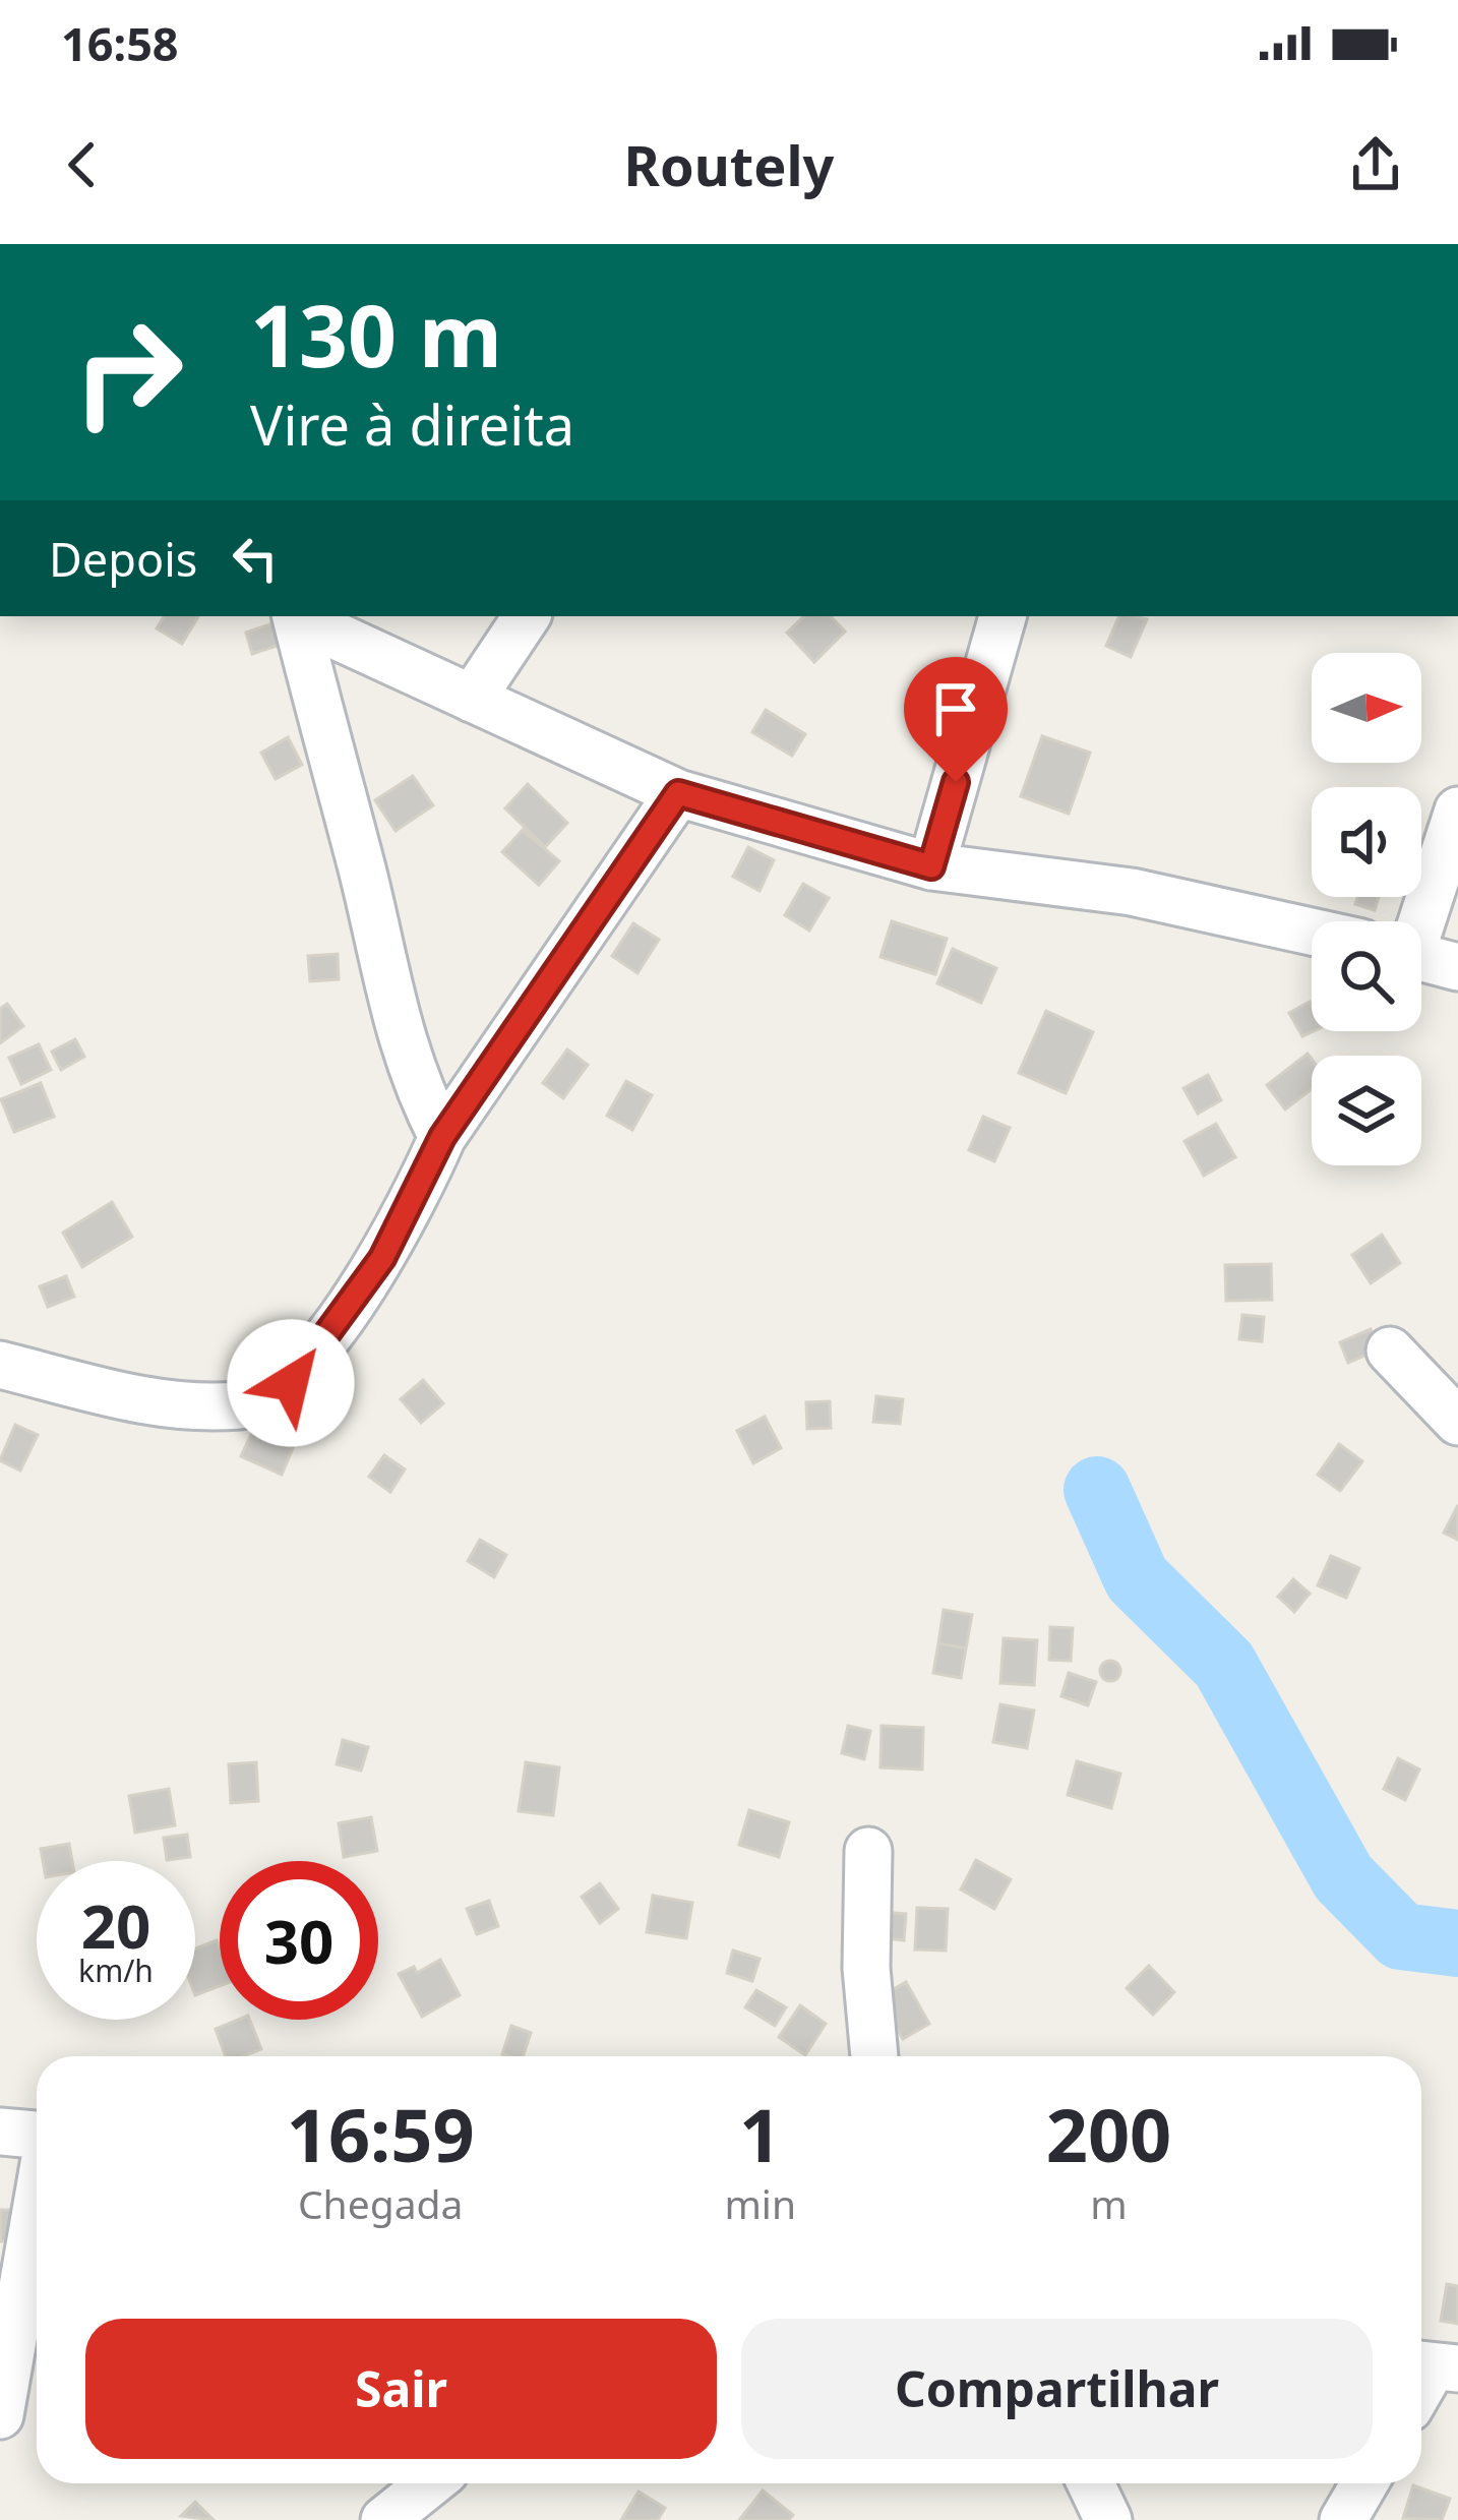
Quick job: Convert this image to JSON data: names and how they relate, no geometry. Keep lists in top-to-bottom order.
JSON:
{
  "north": "right",
  "page": {
    "status": "16:58",
    "header": "Routely",
    "turn": ["130 m", "Vire à direita"],
    "then": "Depois",
    "speed": "20 km/h",
    "limit": "30",
    "eta": [
      "16:59",
      "Chegada",
      "1",
      "min",
      "200",
      "m"
    ],
    "buttons": ["Sair", "Compartilhar"]
  }
}
